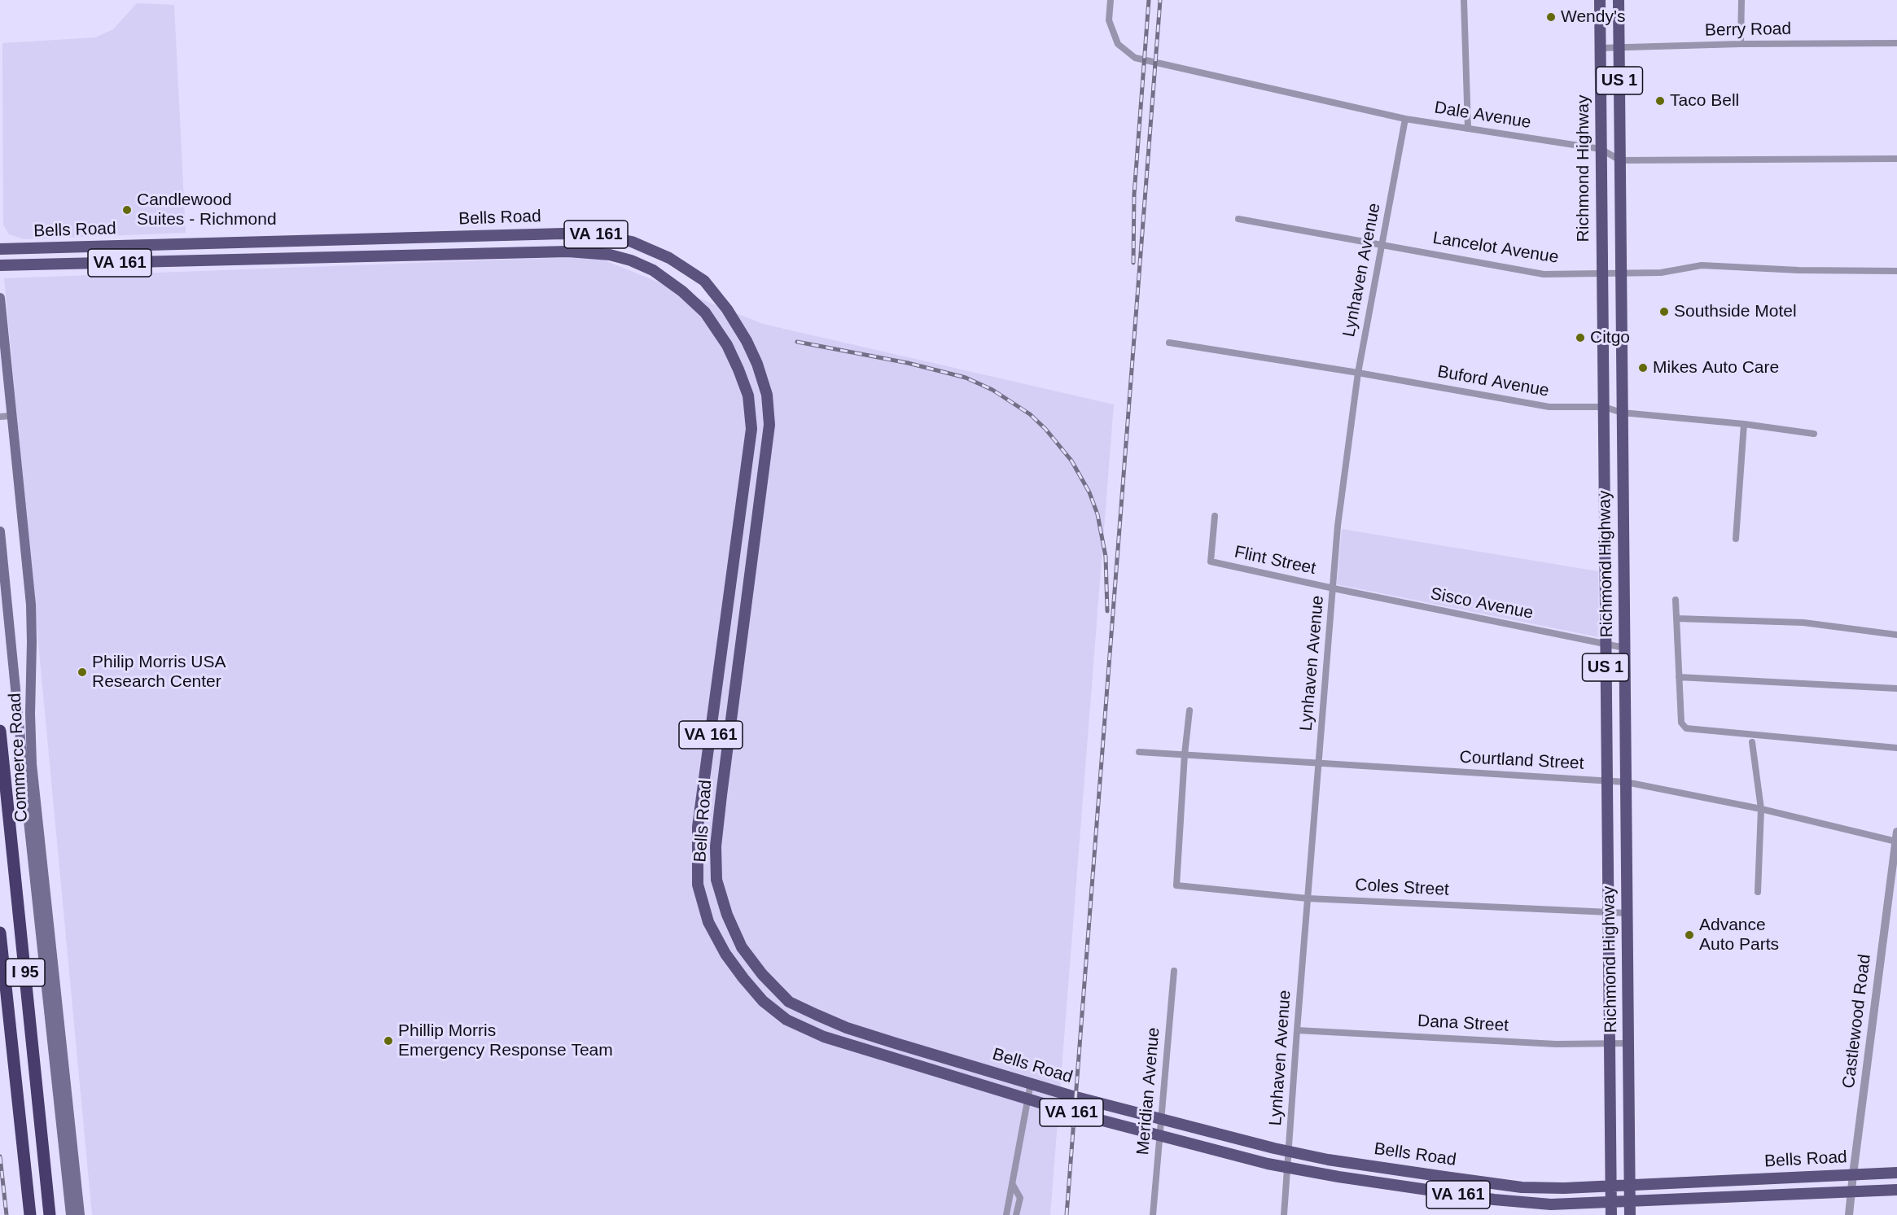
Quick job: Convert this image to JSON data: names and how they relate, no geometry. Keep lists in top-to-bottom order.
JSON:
{
  "streets": {
    "highway": ["I 95"],
    "main road": [
      "US 1",
      "Richmond Highway",
      "Bells Road",
      "VA 161",
      "Commerce Road"
    ],
    "street": [
      "Berry Road",
      "Dale Avenue",
      "Lancelot Avenue",
      "Lynhaven Avenue",
      "Buford Avenue",
      "Flint Street",
      "Sisco Avenue",
      "Courtland Street",
      "Coles Street",
      "Castlewood Road",
      "Dana Street",
      "Meridian Avenue"
    ]
  },
  "crossings": [
    ["Berry Road", "Richmond Highway"],
    ["Dale Avenue", "Richmond Highway"],
    ["Dale Avenue", "Lynhaven Avenue"],
    ["Richmond Highway", "Bells Road"],
    ["Richmond Highway", "Lancelot Avenue"],
    ["Richmond Highway", "Buford Avenue"],
    ["Richmond Highway", "Sisco Avenue"],
    ["Richmond Highway", "Courtland Street"],
    ["Richmond Highway", "Coles Street"],
    ["Richmond Highway", "Dana Street"],
    ["Bells Road", "Lynhaven Avenue"],
    ["Bells Road", "Castlewood Road"],
    ["Bells Road", "Meridian Avenue"],
    ["Lancelot Avenue", "Lynhaven Avenue"],
    ["Lynhaven Avenue", "Buford Avenue"],
    ["Lynhaven Avenue", "Flint Street"],
    ["Lynhaven Avenue", "Sisco Avenue"],
    ["Lynhaven Avenue", "Courtland Street"],
    ["Lynhaven Avenue", "Coles Street"],
    ["Lynhaven Avenue", "Dana Street"],
    ["Flint Street", "Sisco Avenue"],
    ["Courtland Street", "Coles Street"],
    ["Courtland Street", "Castlewood Road"]
  ],
  "places": [
    "Wendy's",
    "Taco Bell",
    "Candlewood Suites - Richmond",
    "Southside Motel",
    "Citgo",
    "Mikes Auto Care",
    "Philip Morris USA Research Center",
    "Advance Auto Parts",
    "Phillip Morris Emergency Response Team"
  ]
}
